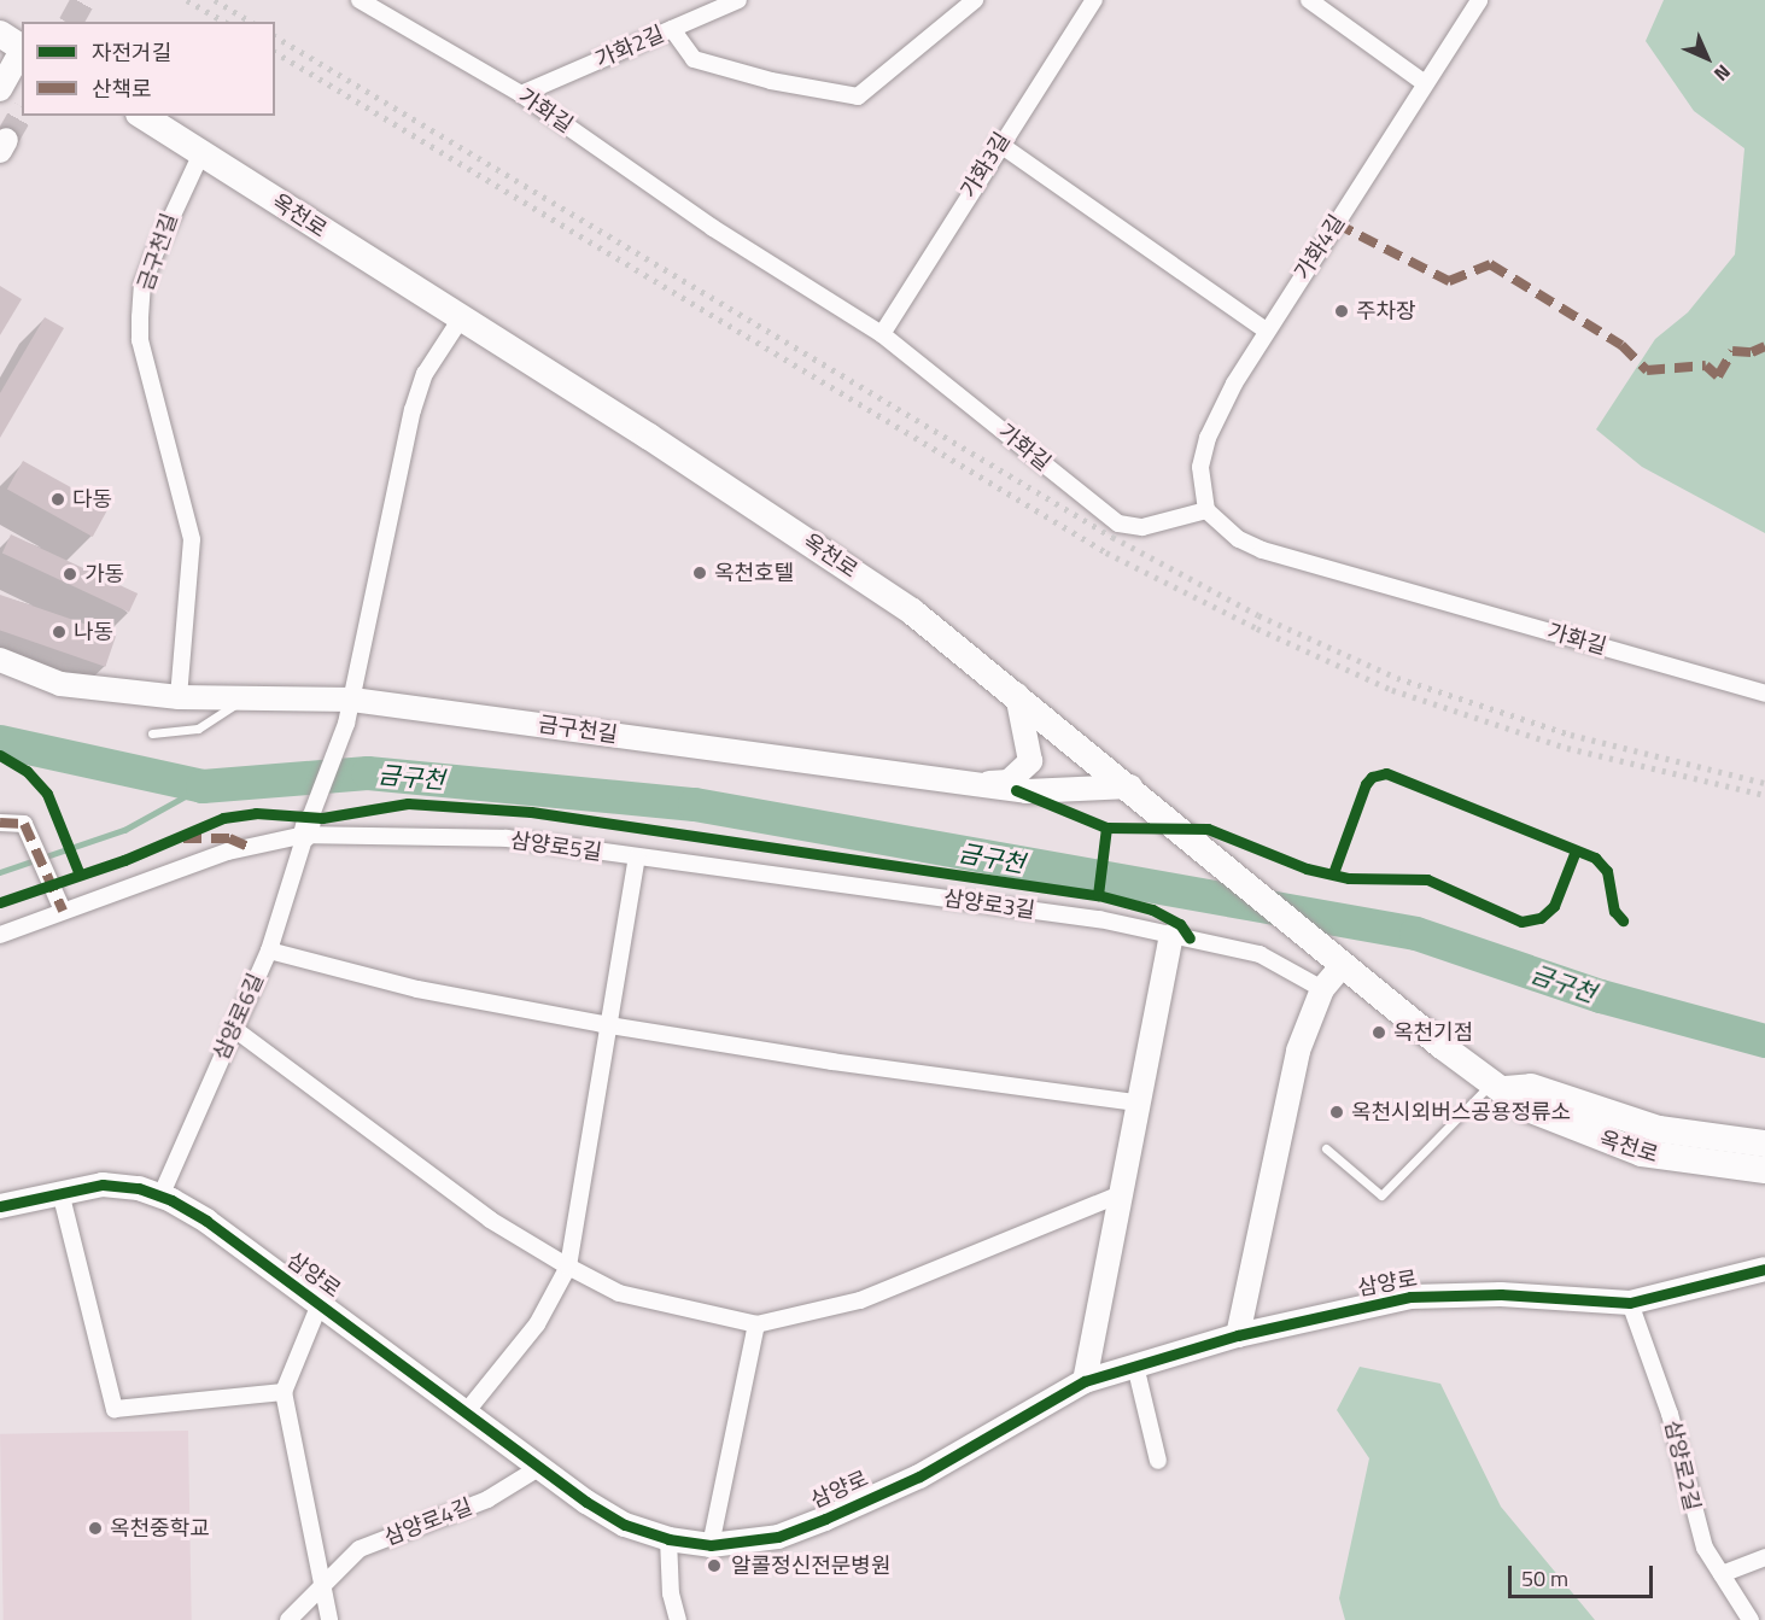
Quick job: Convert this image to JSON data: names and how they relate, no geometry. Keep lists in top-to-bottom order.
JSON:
{
  "streets": {
    "main road": ["옥천로"],
    "street": [
      "가화2길",
      "가화길",
      "가화3길",
      "가화4길",
      "금구천길",
      "삼양로5길",
      "삼양로3길",
      "삼양로6길",
      "삼양로",
      "삼양로2길",
      "삼양로4길"
    ]
  },
  "crossings": [
    ["가화2길", "가화길"],
    ["가화길", "가화3길"],
    ["가화길", "가화4길"],
    ["옥천로", "금구천길"],
    ["금구천길", "삼양로6길"],
    ["삼양로5길", "삼양로3길"],
    ["삼양로5길", "삼양로6길"],
    ["삼양로6길", "삼양로"],
    ["삼양로", "삼양로2길"],
    ["삼양로", "삼양로4길"]
  ],
  "water": ["금구천"],
  "places": [
    "주차장",
    "다동",
    "옥천호텔",
    "가동",
    "나동",
    "옥천기점",
    "옥천시외버스공용정류소",
    "옥천중학교",
    "알콜정신전문병원"
  ],
  "legend": ["자전거길", "산책로"],
  "scale_bar": "50 m",
  "north": "bottom right"
}
